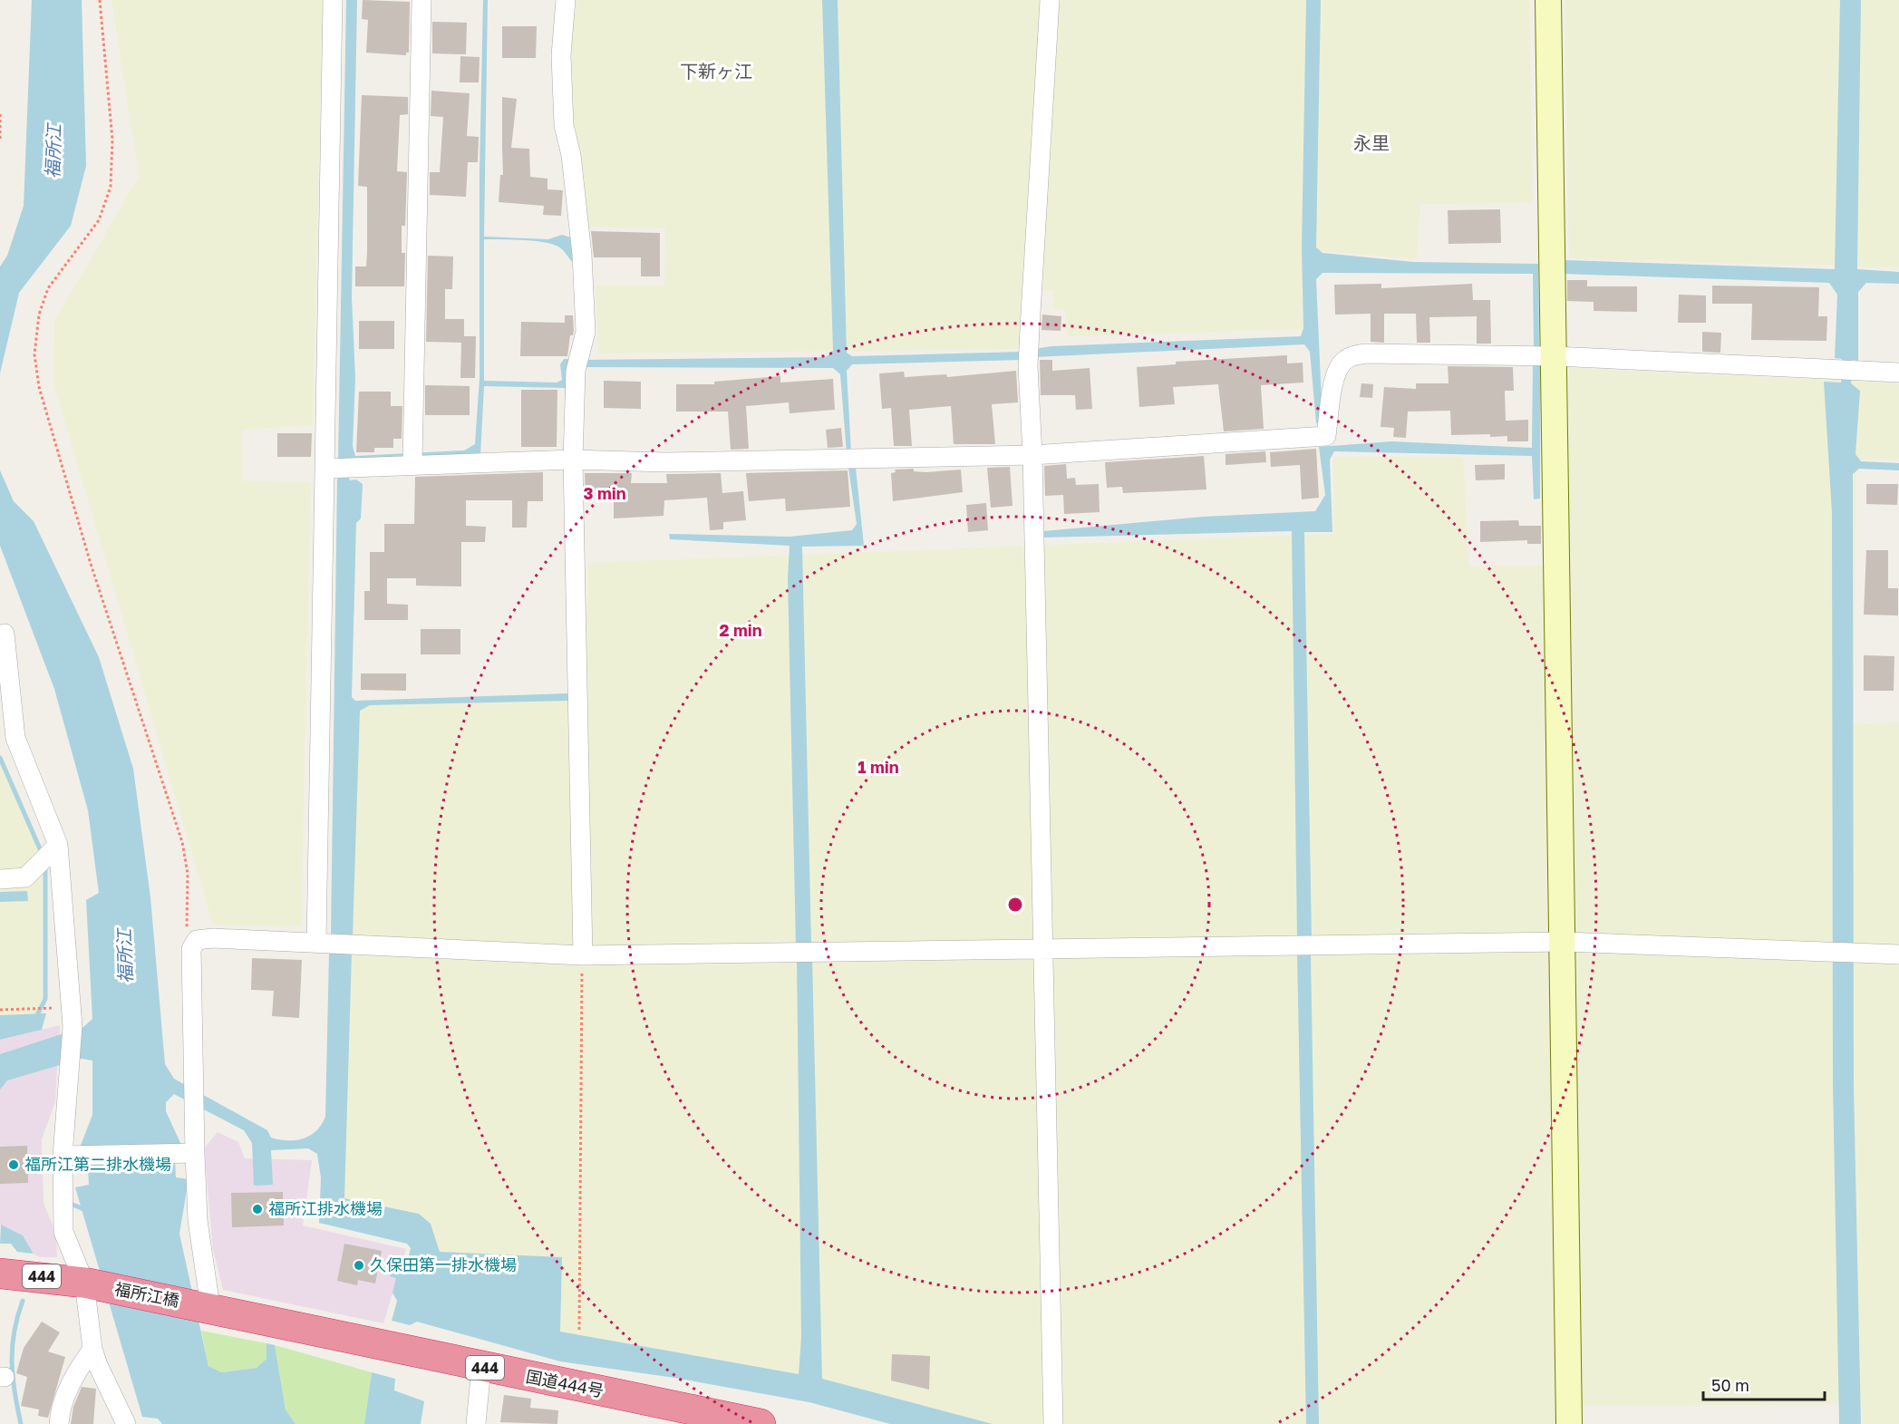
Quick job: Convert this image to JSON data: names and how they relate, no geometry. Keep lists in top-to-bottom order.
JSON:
{
  "streets": {
    "highway": ["444", "福所江橋", "国道444号"]
  },
  "crossings": [
    ["444", "福所江橋"],
    ["福所江橋", "国道444号"]
  ],
  "districts": ["下新ヶ江", "永里"],
  "water": ["福所江"],
  "places": ["福所江第二排水機場", "福所江排水機場", "久保田第一排水機場"],
  "scale_bar": "50 m",
  "rings": ["3 min", "2 min", "1 min"]
}
